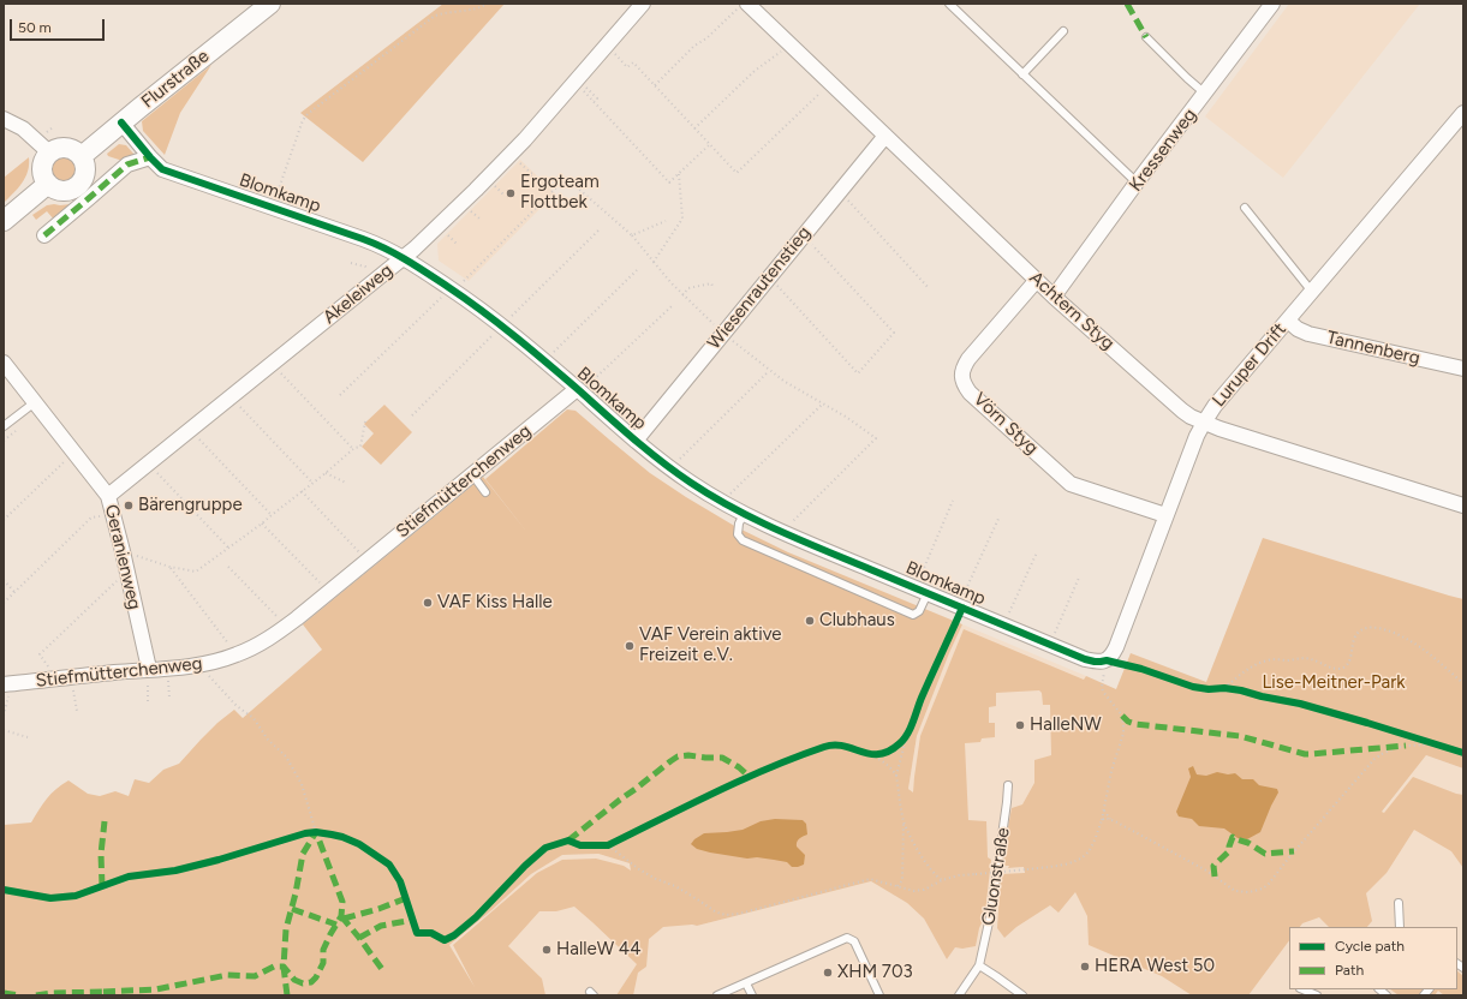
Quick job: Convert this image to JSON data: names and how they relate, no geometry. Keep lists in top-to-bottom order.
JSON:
{
  "streets": {
    "street": [
      "Flurstraße",
      "Kressenweg",
      "Blomkamp",
      "Wiesenrautenstieg",
      "Akeleiweg",
      "Achtern Styg",
      "Tannenberg",
      "Luruper Drift",
      "Vörn Styg",
      "Stiefmütterchenweg",
      "Geranienweg"
    ],
    "lane": ["Gluonstraße"]
  },
  "crossings": [
    ["Flurstraße", "Blomkamp"],
    ["Kressenweg", "Achtern Styg"],
    ["Blomkamp", "Wiesenrautenstieg"],
    ["Blomkamp", "Akeleiweg"],
    ["Blomkamp", "Luruper Drift"],
    ["Blomkamp", "Stiefmütterchenweg"],
    ["Wiesenrautenstieg", "Achtern Styg"],
    ["Akeleiweg", "Geranienweg"],
    ["Achtern Styg", "Luruper Drift"],
    ["Achtern Styg", "Vörn Styg"],
    ["Tannenberg", "Luruper Drift"],
    ["Luruper Drift", "Vörn Styg"],
    ["Stiefmütterchenweg", "Geranienweg"]
  ],
  "parks": ["Lise-Meitner-Park"],
  "places": [
    "Ergoteam Flottbek",
    "Bärengruppe",
    "VAF Kiss Halle",
    "Clubhaus",
    "VAF Verein aktive Freizeit e.V.",
    "HalleNW",
    "HalleW 44",
    "HERA West 50",
    "XHM 703"
  ],
  "legend": ["Cycle path", "Path"],
  "scale_bar": "50 m"
}
